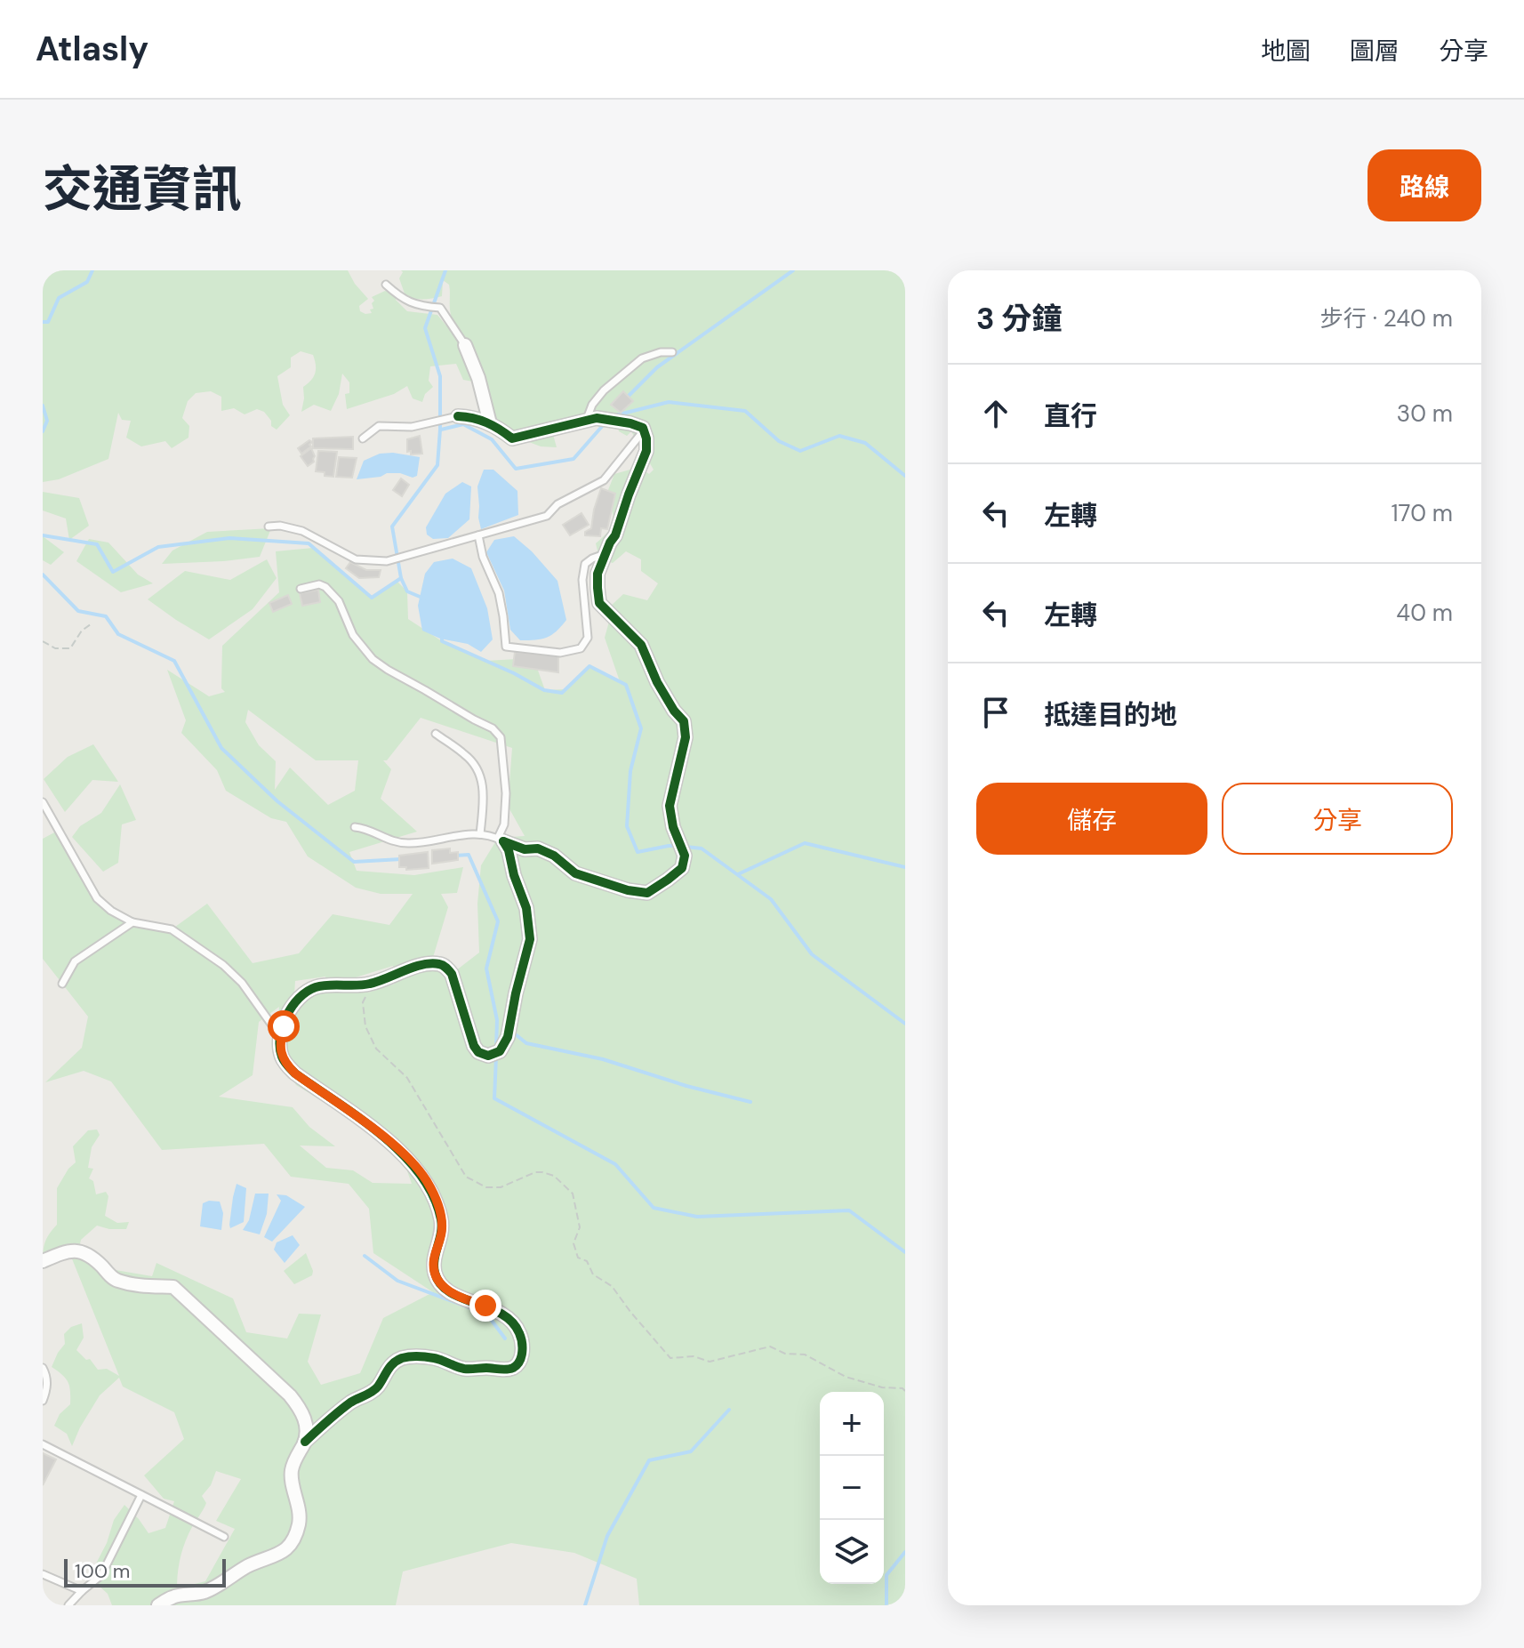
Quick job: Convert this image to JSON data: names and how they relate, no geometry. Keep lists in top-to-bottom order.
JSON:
{
  "scale_bar": "100 m",
  "page": {
    "header": "Atlasly",
    "nav": ["地圖", "圖層", "分享"],
    "title": "交通資訊",
    "buttons": [
      "路線",
      ["儲存", "分享"]
    ],
    "heading": ["3 分鐘", "步行 · 240 m"],
    "list": [
      ["直行", "30 m"],
      ["左轉", "170 m"],
      ["左轉", "40 m"],
      "抵達目的地"
    ],
    "map_buttons": ["+", "−"],
    "scale": "100 m"
  }
}
